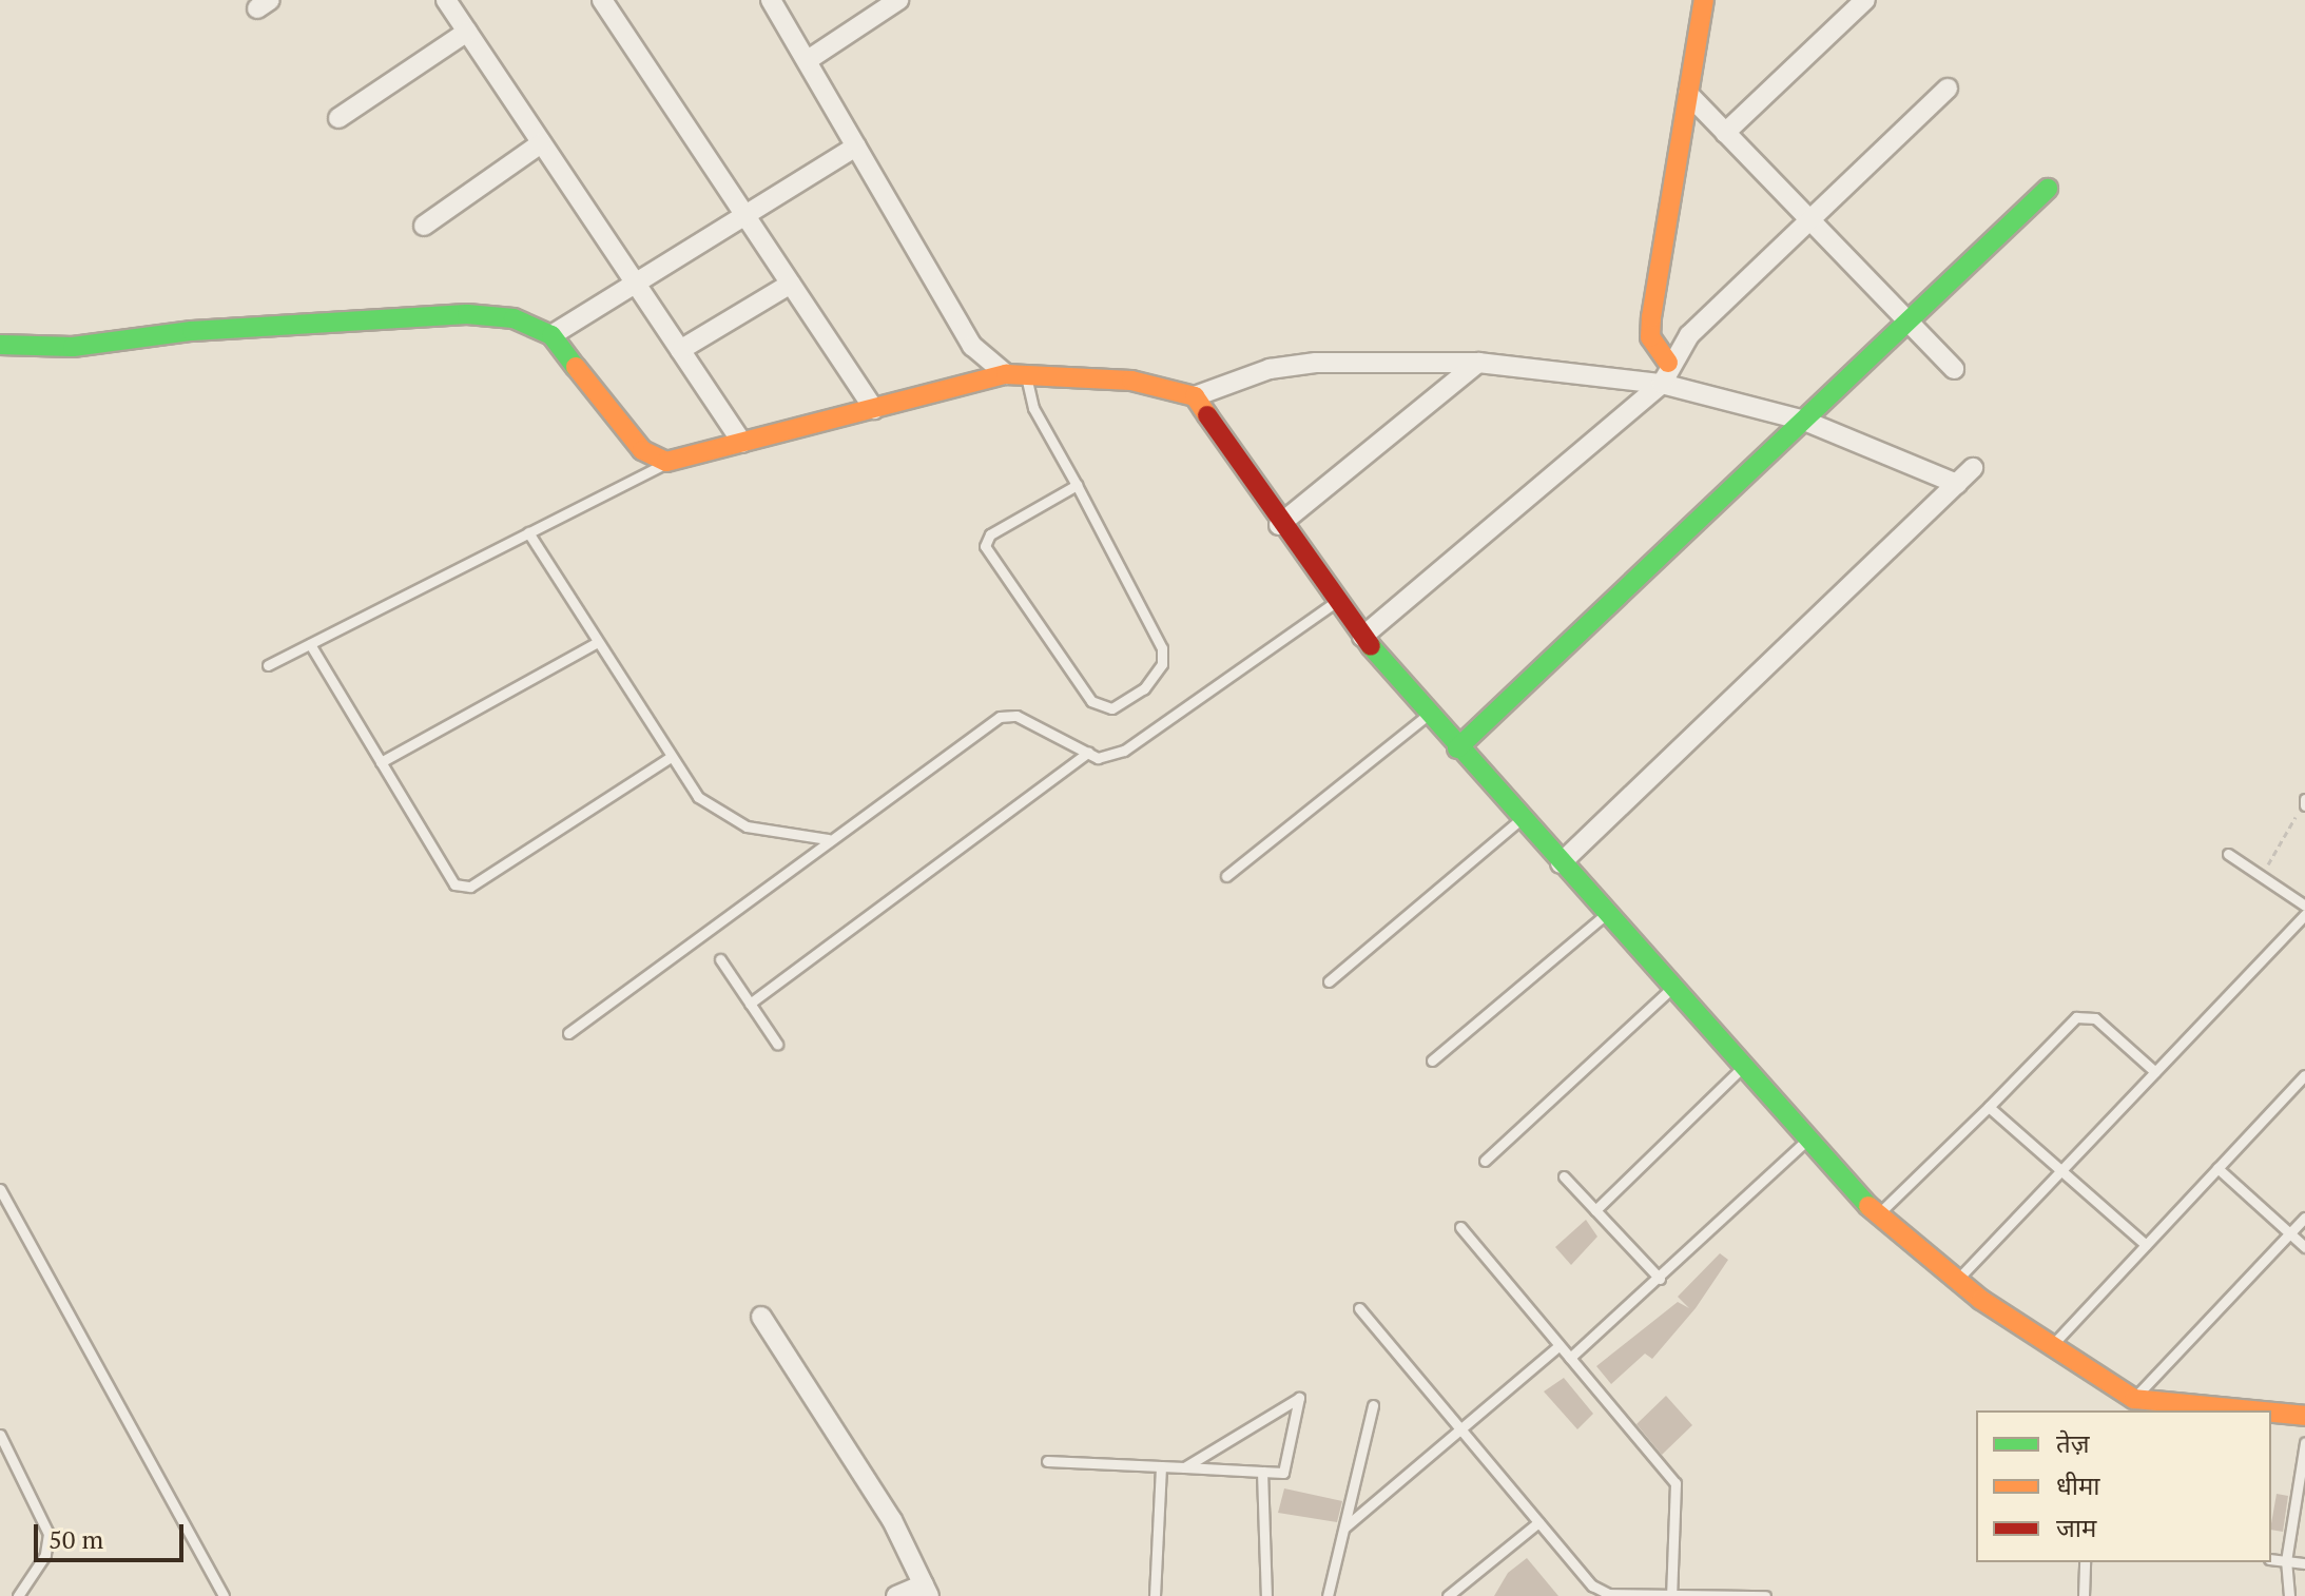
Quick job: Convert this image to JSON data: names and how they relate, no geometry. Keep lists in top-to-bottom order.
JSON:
{
  "legend": ["तेज़", "धीमा", "जाम"],
  "scale_bar": "50 m"
}
